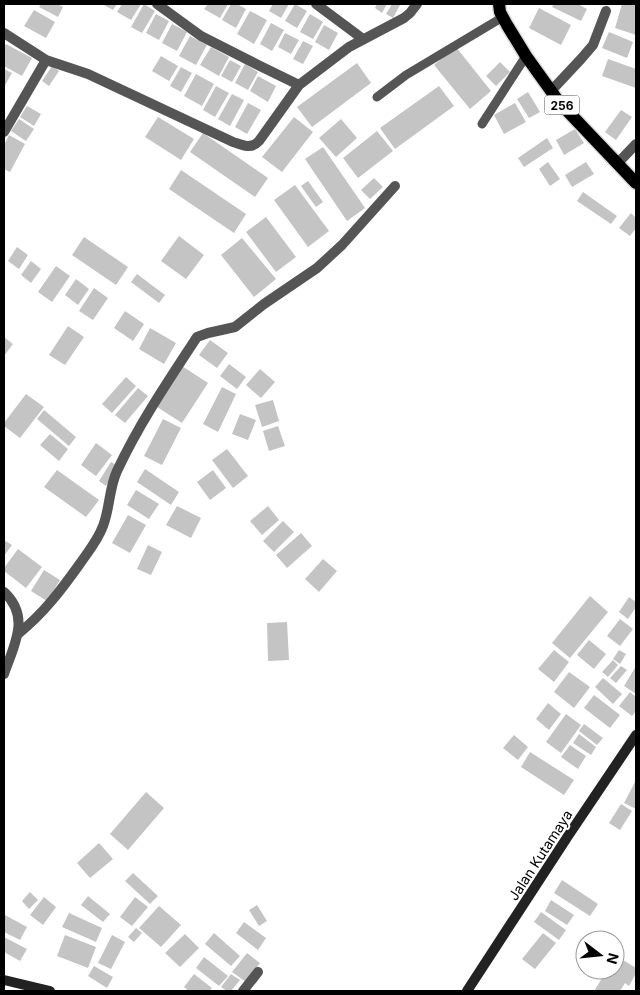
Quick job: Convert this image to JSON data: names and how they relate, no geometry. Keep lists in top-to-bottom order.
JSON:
{
  "streets": {
    "main road": ["256", "Jalan Kutamaya"]
  },
  "north": "right"
}
